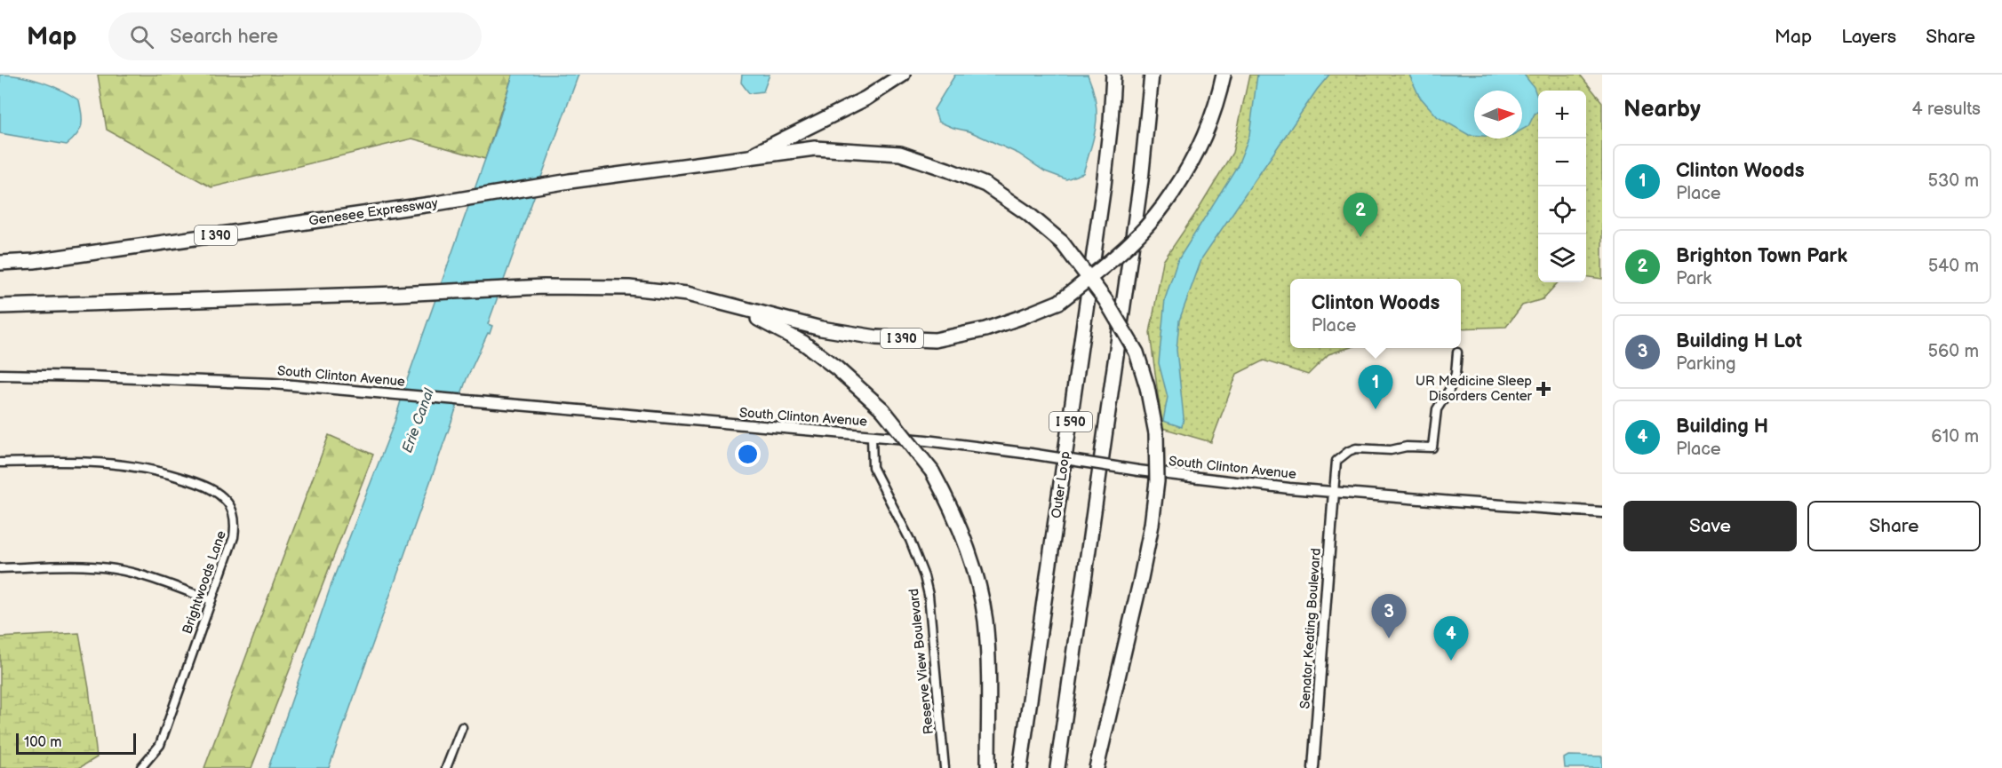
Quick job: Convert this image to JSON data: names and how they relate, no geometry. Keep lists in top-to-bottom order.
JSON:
{
  "streets": {
    "highway": [
      "Genesee Expressway",
      "I 390",
      "I 590",
      "Outer Loop"
    ],
    "street": [
      "South Clinton Avenue",
      "Brightwoods Lane",
      "Senator Keating Boulevard",
      "Reserve View Boulevard"
    ]
  },
  "crossings": [
    ["Genesee Expressway", "I 390"],
    ["South Clinton Avenue", "Senator Keating Boulevard"],
    ["South Clinton Avenue", "Reserve View Boulevard"]
  ],
  "water": ["Erie Canal"],
  "places": {
    "health": ["UR Medicine Sleep Disorders Center"]
  },
  "scale_bar": "100 m",
  "north": "right",
  "page": {
    "header": "Map",
    "search": "Search here",
    "nav": ["Map", "Layers", "Share"],
    "heading": ["Nearby", "4 results"],
    "map_buttons": ["+", "−"],
    "list": [
      {
        "mark": "1",
        "name": "Clinton Woods",
        "note": "Place",
        "value": "530 m"
      },
      {
        "mark": "2",
        "name": "Brighton Town Park",
        "note": "Park",
        "value": "540 m"
      },
      {
        "mark": "3",
        "name": "Building H Lot",
        "note": "Parking",
        "value": "560 m"
      },
      {
        "mark": "4",
        "name": "Building H",
        "note": "Place",
        "value": "610 m"
      }
    ],
    "pins": [
      "2",
      "1",
      "3",
      "4"
    ],
    "popup": ["Clinton Woods", "Place"],
    "buttons": ["Save", "Share"],
    "scale": "100 m"
  }
}
